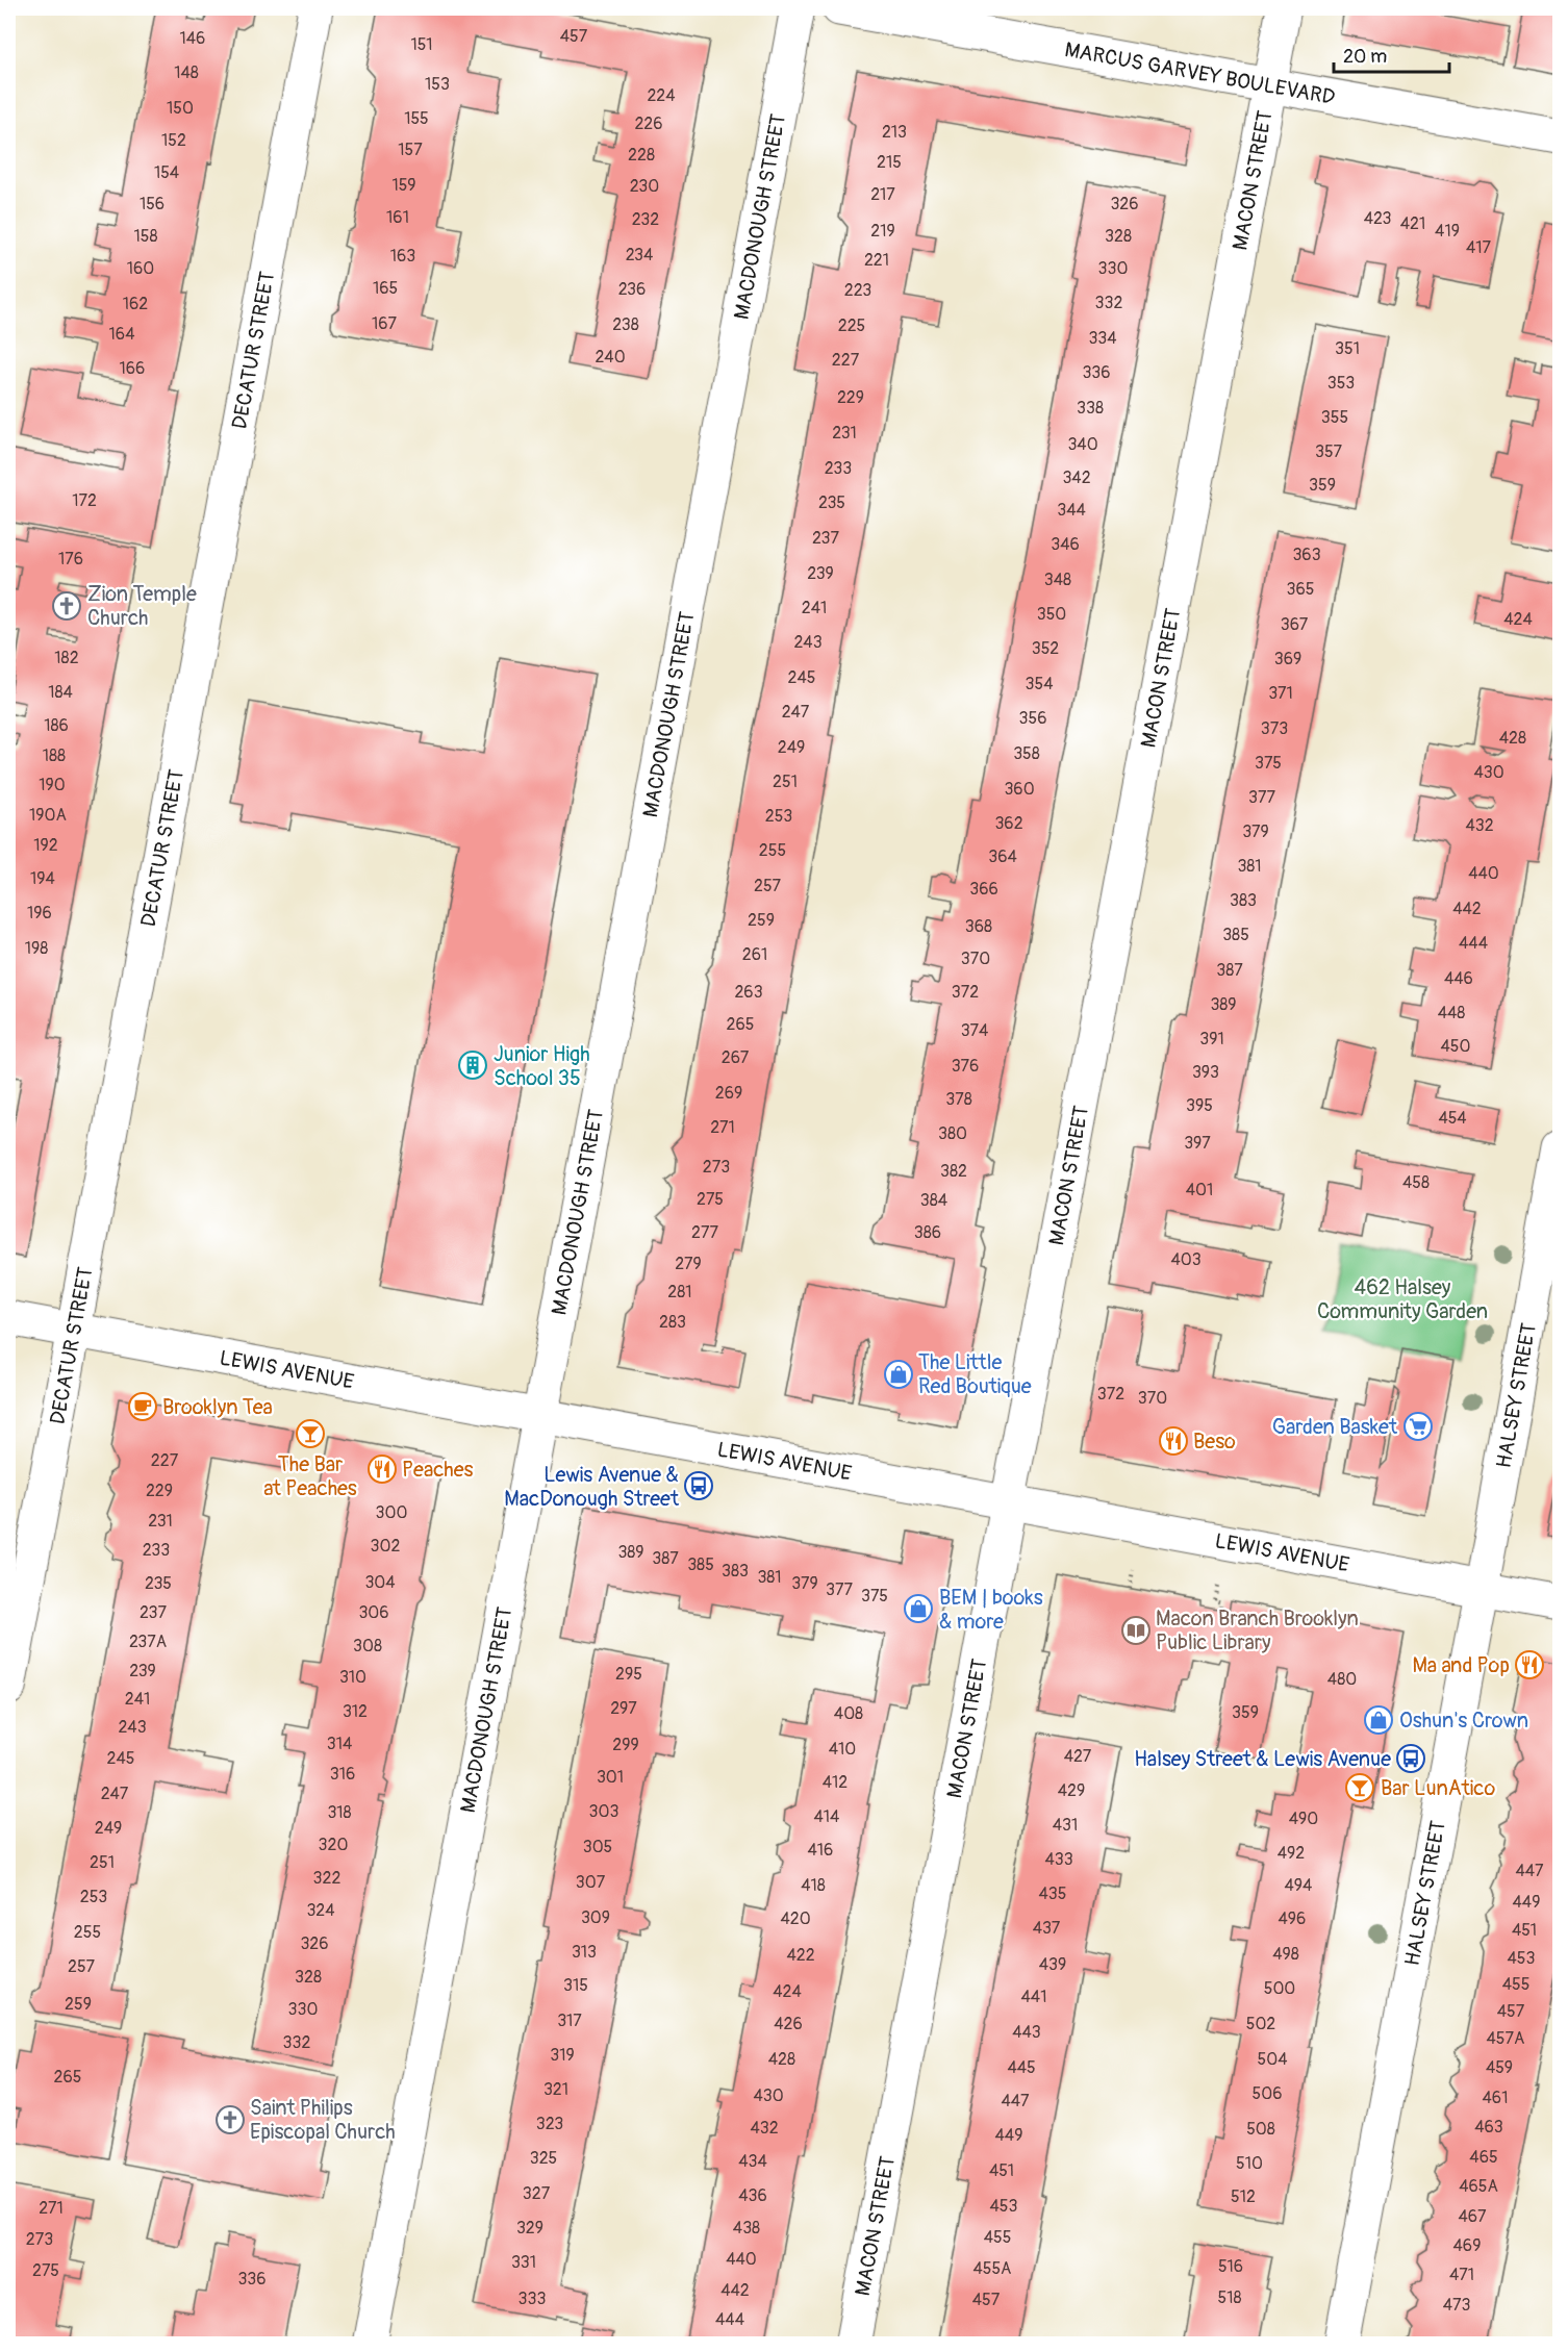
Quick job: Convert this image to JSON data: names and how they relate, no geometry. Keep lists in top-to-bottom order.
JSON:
{
  "streets": {
    "street": [
      "MARCUS GARVEY BOULEVARD",
      "MACON STREET",
      "MACDONOUGH STREET",
      "DECATUR STREET",
      "LEWIS AVENUE",
      "HALSEY STREET"
    ]
  },
  "crossings": [
    ["MARCUS GARVEY BOULEVARD", "MACON STREET"],
    ["MACON STREET", "LEWIS AVENUE"],
    ["MACDONOUGH STREET", "LEWIS AVENUE"],
    ["DECATUR STREET", "LEWIS AVENUE"],
    ["LEWIS AVENUE", "HALSEY STREET"]
  ],
  "parks": ["462 Halsey Community Garden"],
  "places": {
    "church": ["Zion Temple Church", "Saint Philips Episcopal Church"],
    "building": ["Junior High School 35"],
    "shop": ["The Little Red Boutique", "BEM | books & more", "Oshun's Crown"],
    "cafe": ["Brooklyn Tea"],
    "supermarket": ["Garden Basket"],
    "bar": ["The Bar at Peaches", "Bar LunAtico"],
    "restaurant": ["Beso", "Peaches", "Ma and Pop"],
    "bus stop": ["Lewis Avenue & MacDonough Street", "Halsey Street & Lewis Avenue"],
    "library": ["Macon Branch Brooklyn Public Library"]
  },
  "house_numbers": [
    "457",
    "146",
    "151",
    "148",
    "153",
    "224",
    "150",
    "155",
    "226",
    "213",
    "152",
    "157",
    "228",
    "215",
    "154",
    "159",
    "230",
    "217",
    "156",
    "326",
    "161",
    "423",
    "232",
    "421",
    "219",
    "419",
    "158",
    "328",
    "417",
    "234",
    "163",
    "221",
    "160",
    "330",
    "165",
    "236",
    "223",
    "332",
    "162",
    "167",
    "238",
    "225",
    "164",
    "334",
    "351",
    "240",
    "227",
    "166",
    "336",
    "353",
    "229",
    "338",
    "355",
    "231",
    "340",
    "357",
    "233",
    "342",
    "359",
    "172",
    "235",
    "344",
    "237",
    "346",
    "363",
    "176",
    "239",
    "348",
    "365",
    "241",
    "350",
    "424",
    "367",
    "243",
    "352",
    "182",
    "369",
    "245",
    "354",
    "184",
    "371",
    "247",
    "356",
    "186",
    "373",
    "428",
    "249",
    "358",
    "188",
    "375",
    "430",
    "251",
    "190",
    "360",
    "377",
    "190A",
    "253",
    "362",
    "432",
    "379",
    "192",
    "255",
    "364",
    "381",
    "440",
    "194",
    "257",
    "366",
    "383",
    "442",
    "196",
    "259",
    "368",
    "385",
    "444",
    "198",
    "261",
    "370",
    "387",
    "446",
    "263",
    "372",
    "389",
    "448",
    "265",
    "374",
    "391",
    "450",
    "267",
    "376",
    "393",
    "269",
    "378",
    "395",
    "454",
    "271",
    "380",
    "397",
    "273",
    "382",
    "458",
    "401",
    "275",
    "384",
    "277",
    "386",
    "403",
    "279",
    "281",
    "283",
    "372",
    "370",
    "227",
    "229",
    "300",
    "231",
    "302",
    "233",
    "389",
    "387",
    "385",
    "383",
    "381",
    "304",
    "235",
    "379",
    "377",
    "375",
    "237",
    "306",
    "237A",
    "308",
    "239",
    "295",
    "310",
    "480",
    "241",
    "297",
    "312",
    "359",
    "408",
    "243",
    "314",
    "299",
    "410",
    "427",
    "245",
    "316",
    "301",
    "412",
    "429",
    "247",
    "303",
    "318",
    "414",
    "490",
    "431",
    "249",
    "320",
    "305",
    "416",
    "492",
    "433",
    "251",
    "447",
    "322",
    "307",
    "418",
    "494",
    "435",
    "253",
    "449",
    "324",
    "309",
    "420",
    "496",
    "437",
    "451",
    "255",
    "326",
    "313",
    "498",
    "422",
    "453",
    "439",
    "257",
    "328",
    "455",
    "315",
    "500",
    "424",
    "441",
    "259",
    "330",
    "457",
    "317",
    "426",
    "502",
    "443",
    "457A",
    "332",
    "319",
    "428",
    "504",
    "445",
    "459",
    "265",
    "321",
    "506",
    "430",
    "461",
    "447",
    "323",
    "463",
    "432",
    "508",
    "449",
    "465",
    "325",
    "434",
    "510",
    "451",
    "465A",
    "327",
    "436",
    "512",
    "453",
    "271",
    "467",
    "329",
    "438",
    "455",
    "273",
    "469",
    "440",
    "331",
    "516",
    "455A",
    "275",
    "471",
    "336",
    "442",
    "518",
    "333",
    "457",
    "473",
    "444"
  ],
  "scale_bar": "20 m"
}
